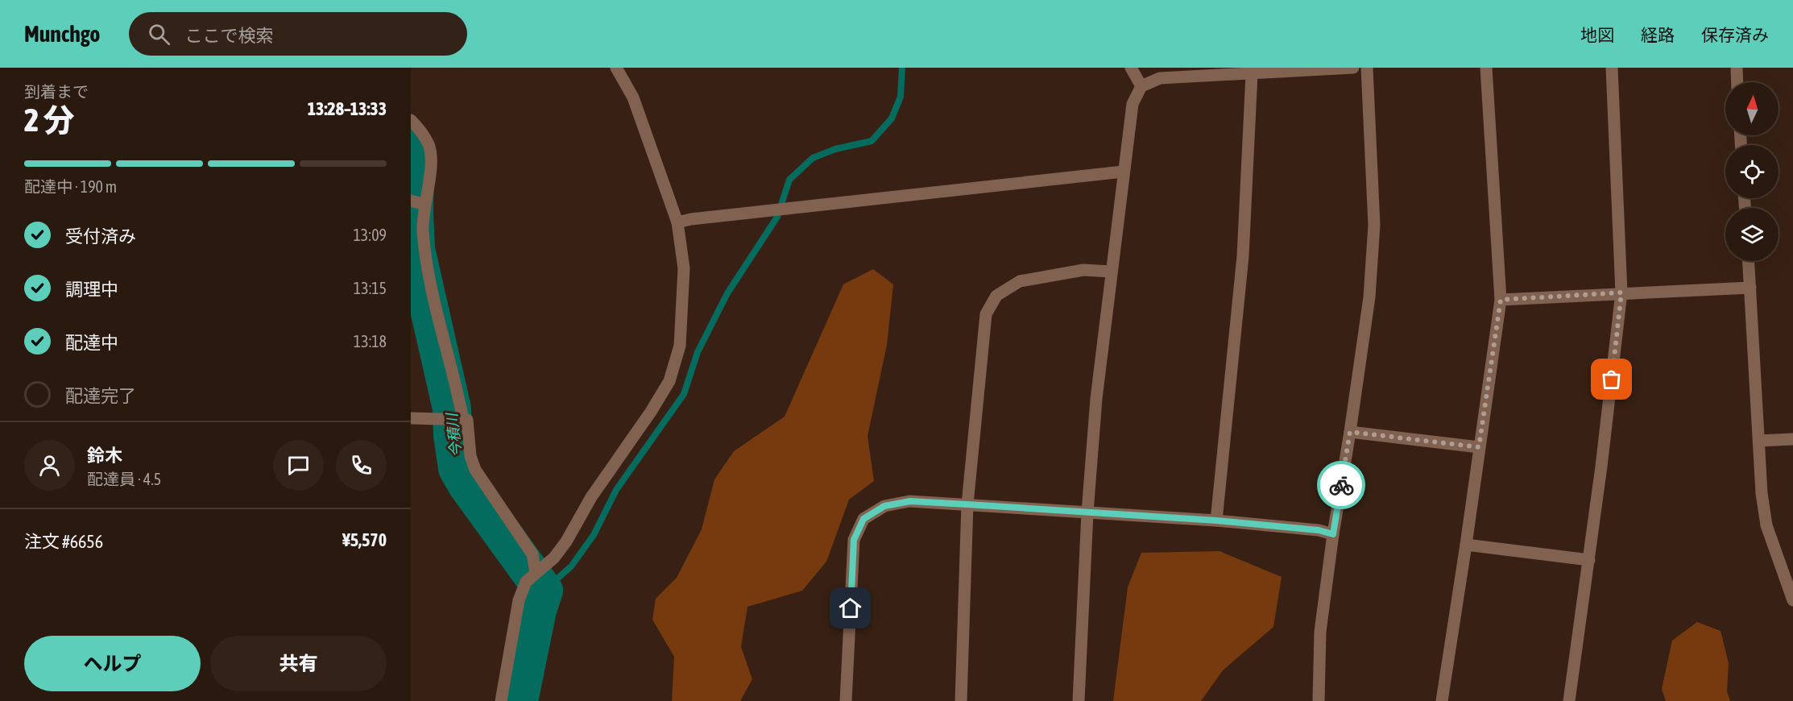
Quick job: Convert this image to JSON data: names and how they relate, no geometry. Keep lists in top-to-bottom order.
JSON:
{
  "water": ["今積川"],
  "north": "top",
  "page": {
    "header": "Munchgo",
    "search": "ここで検索",
    "nav": ["地図", "経路", "保存済み"],
    "heading": ["2 分", "到着まで", "13:28–13:33"],
    "panel": [
      "鈴木",
      "配達員 · 4.5",
      "注文 #6656",
      "¥5,570"
    ],
    "bar": "配達中 · 190 m",
    "list": [
      ["受付済み", "13:09"],
      ["調理中", "13:15"],
      ["配達中", "13:18"],
      "配達完了"
    ],
    "buttons": ["ヘルプ", "共有"]
  }
}
